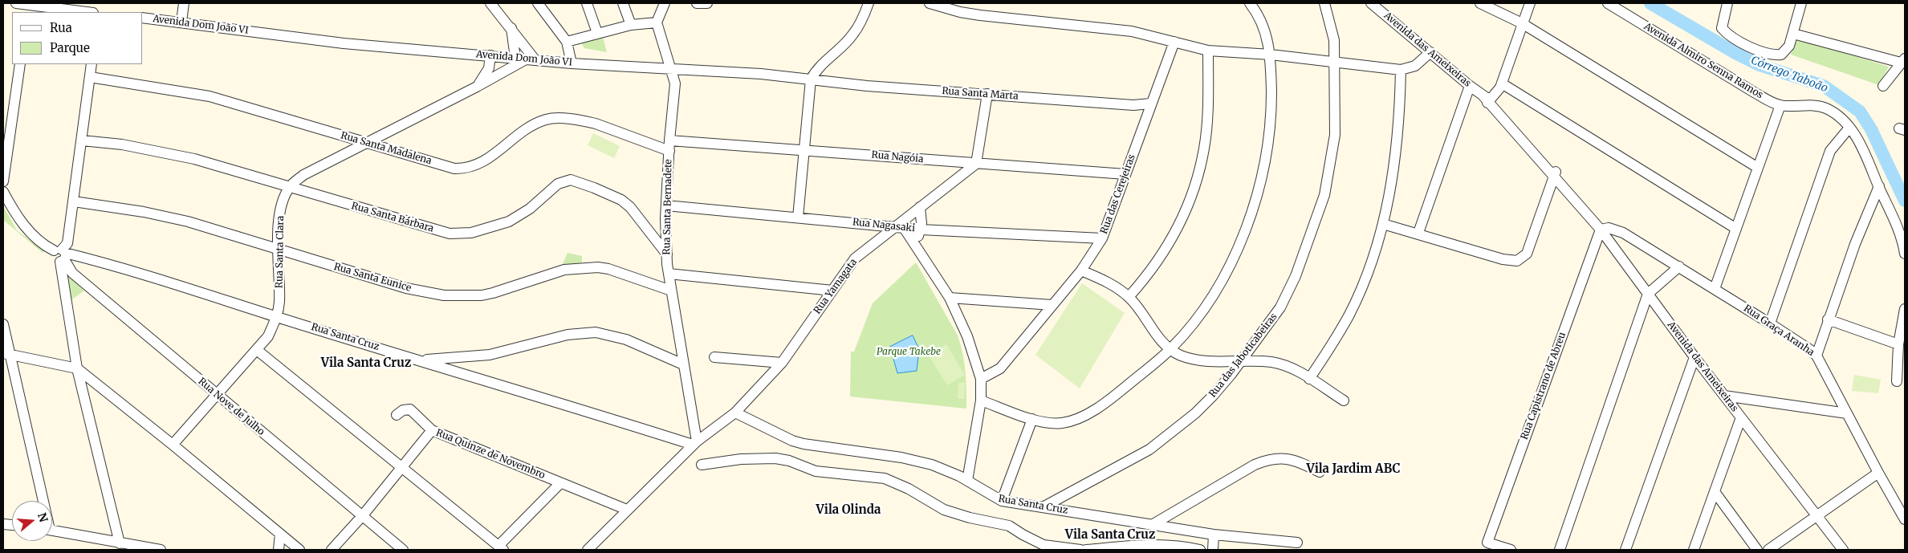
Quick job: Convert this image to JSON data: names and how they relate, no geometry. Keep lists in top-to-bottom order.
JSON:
{
  "streets": {
    "street": [
      "Avenida Dom João VI",
      "Avenida das Ameixeiras",
      "Avenida Almiro Senna Ramos",
      "Rua Santa Marta",
      "Rua Santa Madalena",
      "Rua Nagóia",
      "Rua das Cerejeiras",
      "Rua Santa Bernadete",
      "Rua Santa Bárbara",
      "Rua Nagasaki",
      "Rua Santa Clara",
      "Rua Santa Eunice",
      "Rua Yamagata",
      "Rua Graça Aranha",
      "Rua Santa Cruz",
      "Rua das Jaboticabeiras",
      "Rua Capistrano de Abreu",
      "Rua Nove de Julho",
      "Rua Quinze de Novembro"
    ]
  },
  "crossings": [
    ["Avenida Dom João VI", "Rua Santa Marta"],
    ["Avenida Dom João VI", "Rua Santa Bernadete"],
    ["Avenida Dom João VI", "Rua Santa Clara"],
    ["Avenida das Ameixeiras", "Rua Graça Aranha"],
    ["Avenida das Ameixeiras", "Rua Capistrano de Abreu"],
    ["Rua Santa Marta", "Rua das Cerejeiras"],
    ["Rua Santa Madalena", "Rua Santa Bernadete"],
    ["Rua Santa Madalena", "Rua Santa Clara"],
    ["Rua Nagóia", "Rua das Cerejeiras"],
    ["Rua Nagóia", "Rua Santa Bernadete"],
    ["Rua Nagóia", "Rua Yamagata"],
    ["Rua das Cerejeiras", "Rua Nagasaki"],
    ["Rua Santa Bernadete", "Rua Santa Bárbara"],
    ["Rua Santa Bernadete", "Rua Nagasaki"],
    ["Rua Santa Bernadete", "Rua Santa Eunice"],
    ["Rua Santa Bernadete", "Rua Yamagata"],
    ["Rua Santa Bernadete", "Rua Santa Cruz"],
    ["Rua Santa Bárbara", "Rua Santa Clara"],
    ["Rua Nagasaki", "Rua Yamagata"],
    ["Rua Santa Clara", "Rua Santa Eunice"],
    ["Rua Santa Clara", "Rua Santa Cruz"],
    ["Rua Santa Clara", "Rua Nove de Julho"],
    ["Rua Yamagata", "Rua Santa Cruz"],
    ["Rua Yamagata", "Rua Quinze de Novembro"],
    ["Rua Graça Aranha", "Rua Capistrano de Abreu"],
    ["Rua Santa Cruz", "Rua das Jaboticabeiras"],
    ["Rua Santa Cruz", "Rua Nove de Julho"],
    ["Rua Nove de Julho", "Rua Quinze de Novembro"]
  ],
  "districts": [
    "Vila Santa Cruz",
    "Vila Jardim ABC",
    "Vila Olinda",
    "Vila Santa Cruz"
  ],
  "water": ["Córrego Taboão"],
  "parks": ["Parque Takebe"],
  "legend": ["Rua", "Parque"],
  "north": "right"
}
